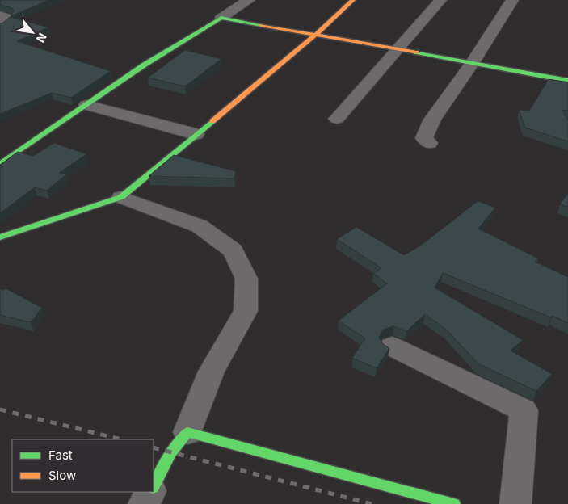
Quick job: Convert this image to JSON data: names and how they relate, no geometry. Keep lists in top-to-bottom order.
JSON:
{
  "legend": ["Fast", "Slow"],
  "north": "bottom right"
}
